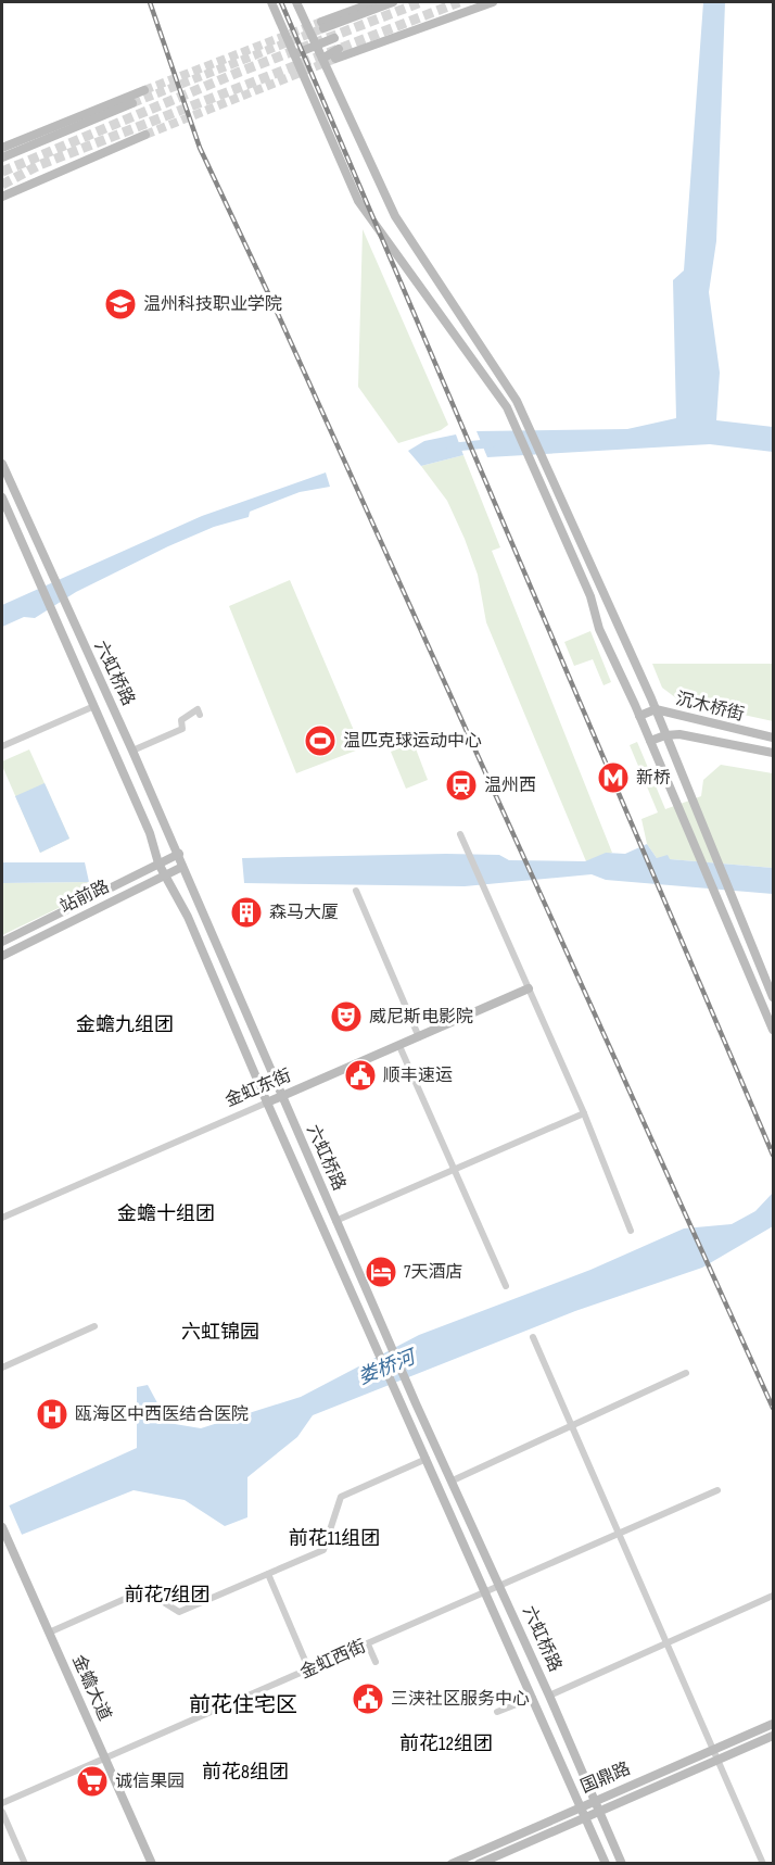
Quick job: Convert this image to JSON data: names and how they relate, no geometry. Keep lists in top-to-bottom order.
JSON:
{
  "streets": {
    "main road": [
      "六虹桥路",
      "沉木桥街",
      "站前路",
      "金虹东街",
      "金蟾大道",
      "国鼎路"
    ],
    "street": ["金虹西街"]
  },
  "crossings": [
    ["六虹桥路", "站前路"],
    ["六虹桥路", "金虹东街"],
    ["六虹桥路", "金虹西街"],
    ["六虹桥路", "国鼎路"],
    ["金虹西街", "金蟾大道"]
  ],
  "districts": [
    "金蟾九组团",
    "金蟾十组团",
    "六虹锦园",
    "前花11组团",
    "前花7组团",
    "前花住宅区",
    "前花12组团",
    "前花8组团"
  ],
  "water": ["娄桥河"],
  "places": {
    "school or university": ["温州科技职业学院"],
    "sports": ["温匹克球运动中心"],
    "metro station": ["新桥"],
    "station": ["温州西"],
    "building": ["森马大厦"],
    "theatre": ["威尼斯电影院"],
    "public building": ["顺丰速运", "三浃社区服务中心"],
    "hotel": ["7天酒店"],
    "hospital": ["瓯海区中西医结合医院"],
    "supermarket": ["诚信果园"]
  }
}
